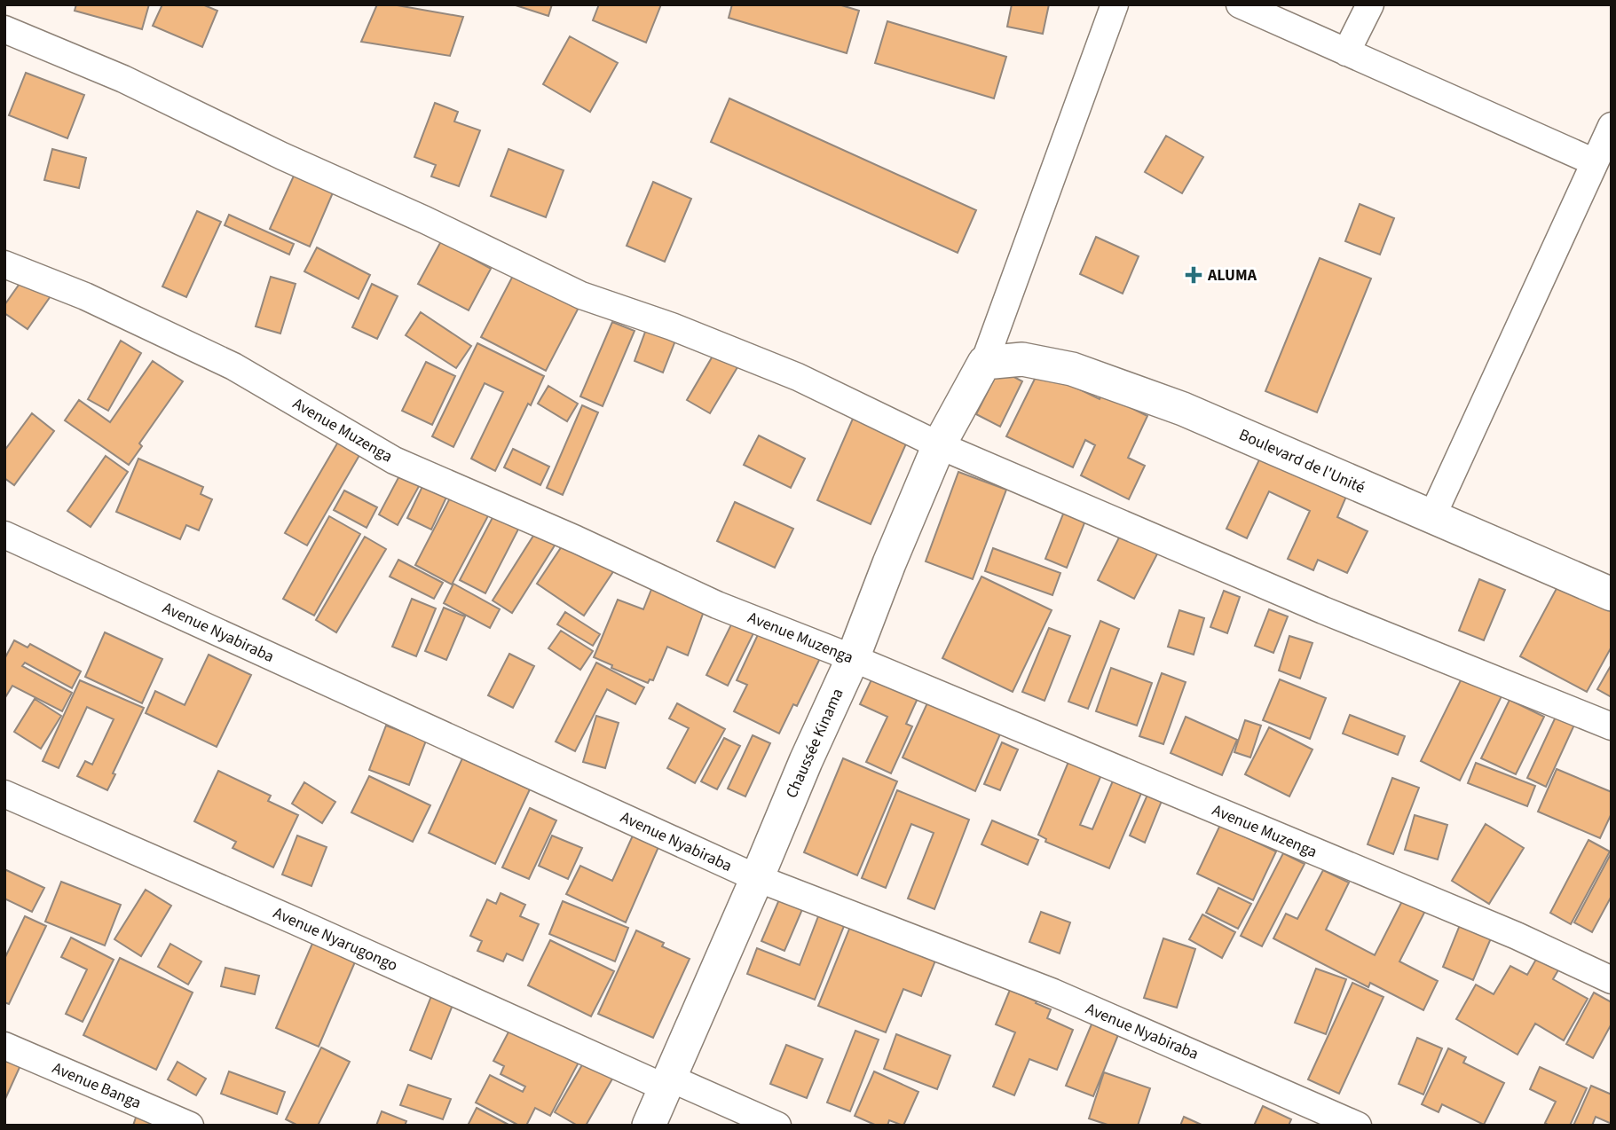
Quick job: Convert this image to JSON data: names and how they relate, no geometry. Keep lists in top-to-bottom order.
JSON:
{
  "streets": {
    "street": [
      "Avenue Muzenga",
      "Boulevard de l'Unité",
      "Avenue Nyabiraba",
      "Chaussée Kinama",
      "Avenue Nyarugongo",
      "Avenue Banga"
    ]
  },
  "crossings": [
    ["Avenue Muzenga", "Chaussée Kinama"],
    ["Boulevard de l'Unité", "Chaussée Kinama"],
    ["Avenue Nyabiraba", "Chaussée Kinama"],
    ["Chaussée Kinama", "Avenue Nyarugongo"]
  ],
  "places": {
    "health": ["ALUMA"]
  }
}
